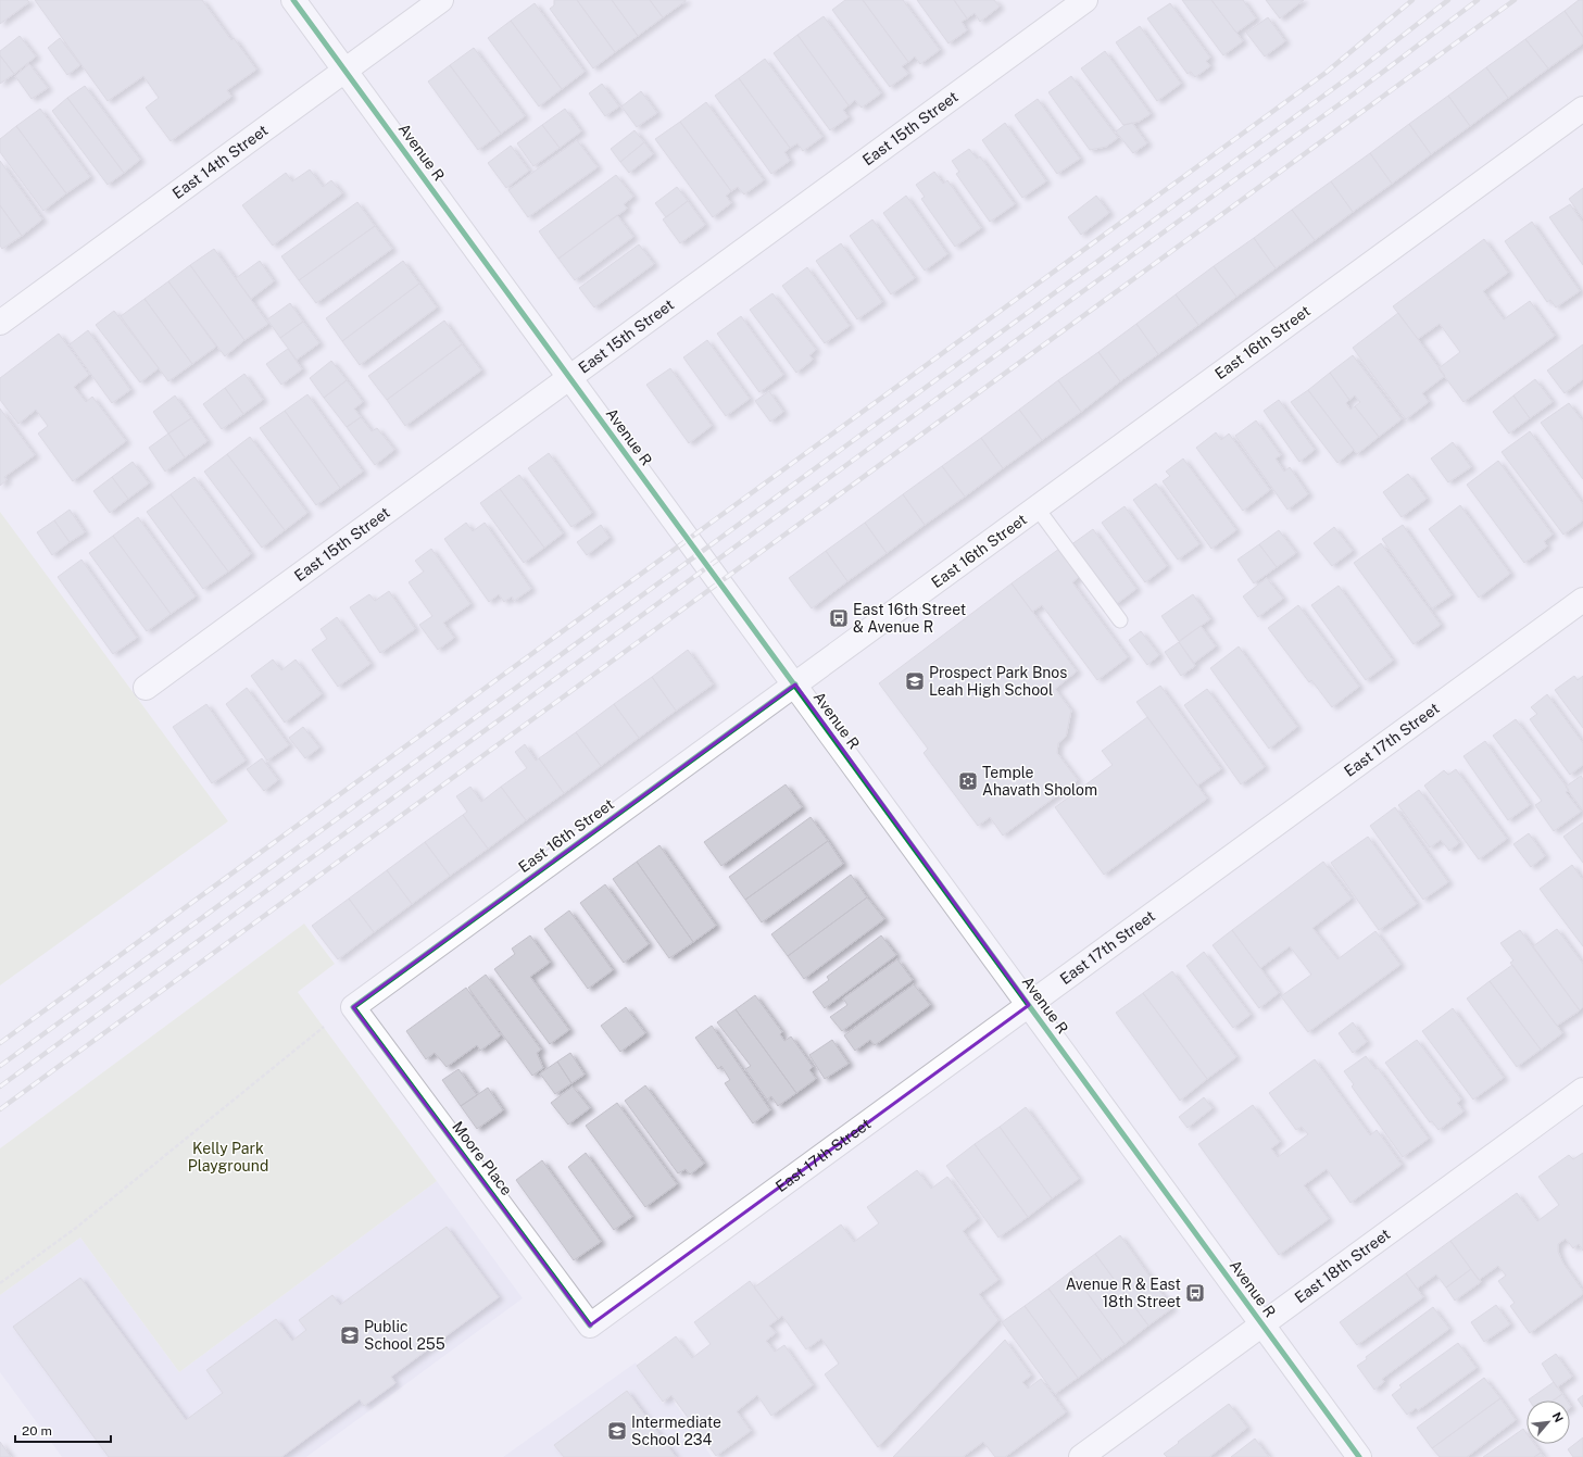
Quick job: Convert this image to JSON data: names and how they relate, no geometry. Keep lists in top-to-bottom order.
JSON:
{
  "streets": {
    "street": [
      "East 15th Street",
      "Avenue R",
      "East 14th Street",
      "East 16th Street",
      "East 17th Street",
      "Moore Place",
      "East 18th Street"
    ]
  },
  "crossings": [
    ["East 15th Street", "Avenue R"],
    ["Avenue R", "East 14th Street"],
    ["Avenue R", "East 16th Street"],
    ["Avenue R", "East 17th Street"],
    ["Avenue R", "East 18th Street"],
    ["East 16th Street", "Moore Place"],
    ["East 17th Street", "Moore Place"]
  ],
  "parks": ["Kelly Park Playground"],
  "places": {
    "bus stop": ["East 16th Street & Avenue R", "Avenue R & East 18th Street"],
    "school or university": ["Prospect Park Bnos Leah High School", "Public School 255", "Intermediate School 234"],
    "synagogue": ["Temple Ahavath Sholom"]
  },
  "scale_bar": "20 m",
  "north": "top right"
}
